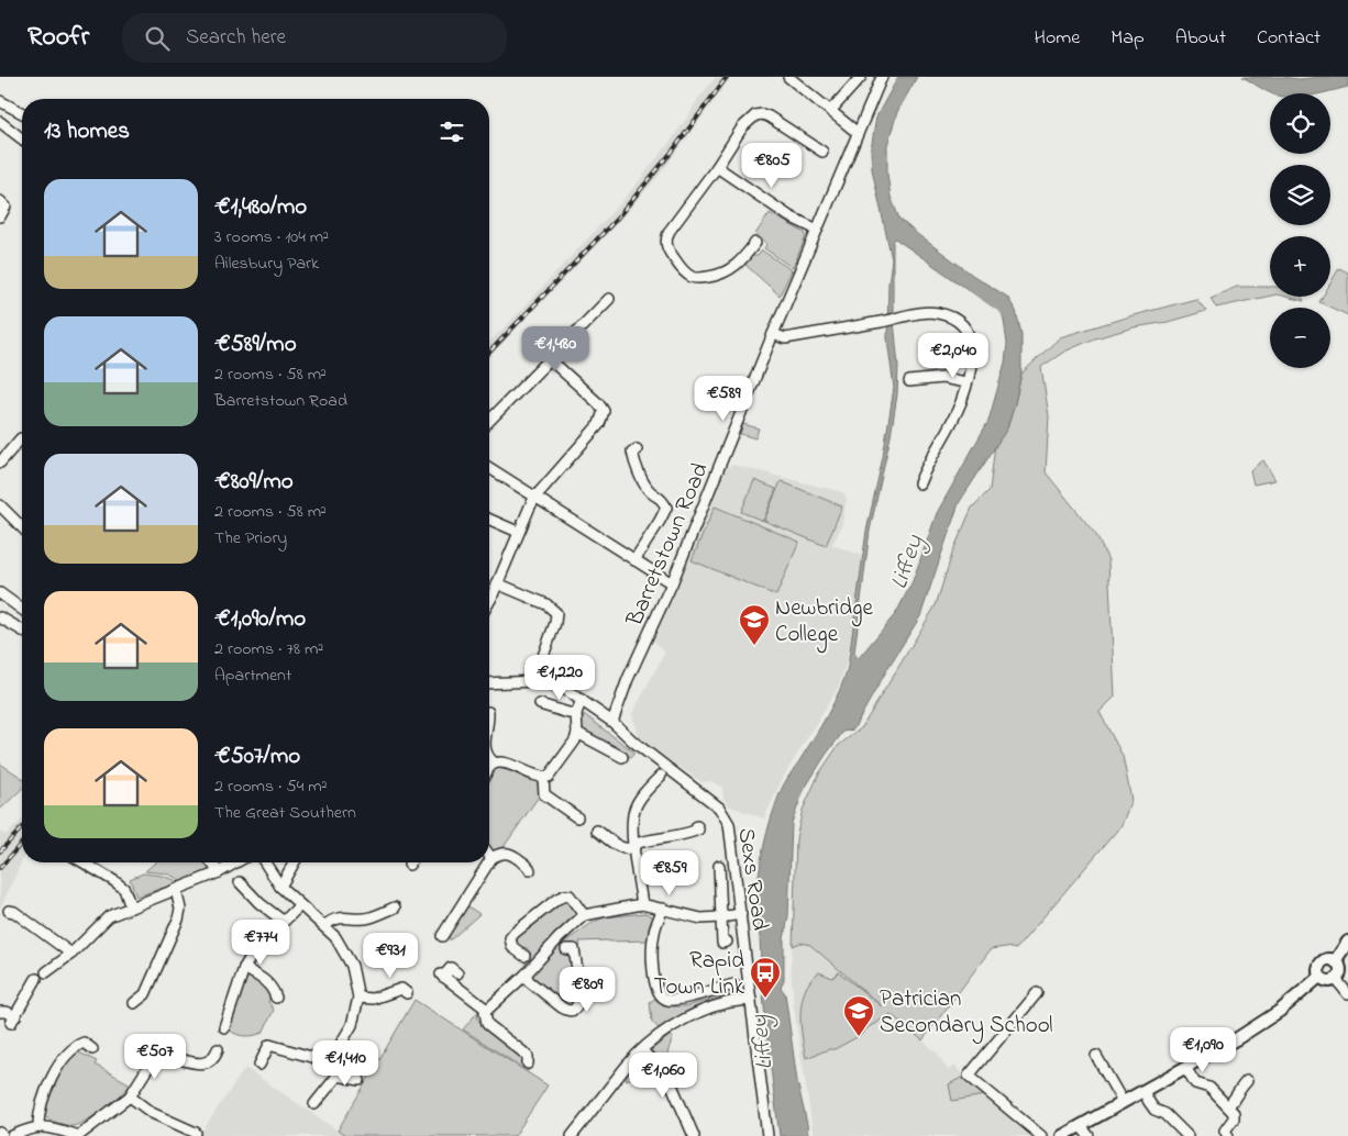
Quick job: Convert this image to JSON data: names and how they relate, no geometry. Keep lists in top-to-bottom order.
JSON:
{
  "streets": {
    "street": ["Barretstown Road", "Sexs Road"]
  },
  "crossings": [
    ["Barretstown Road", "Sexs Road"]
  ],
  "water": ["Liffey"],
  "places": {
    "school or university": ["Newbridge College", "Patrician Secondary School"],
    "bus stop": ["Rapid Town Link"]
  },
  "page": {
    "header": "Roofr",
    "search": "Search here",
    "nav": [
      "Home",
      "Map",
      "About",
      "Contact"
    ],
    "map_buttons": ["+", "−"],
    "heading": "13 homes",
    "price": [
      "€805",
      "€1,480",
      "€2,040",
      "€589",
      "€1,220",
      "€859",
      "€774",
      "€931",
      "€809",
      "€1,090",
      "€507",
      "€1,410",
      "€1,060"
    ],
    "list": [
      {
        "name": "€1,480/mo",
        "note": "3 rooms · 104 m² · Ailesbury Park"
      },
      {
        "name": "€589/mo",
        "note": "2 rooms · 58 m² · Barretstown Road"
      },
      {
        "name": "€809/mo",
        "note": "2 rooms · 58 m² · The Priory"
      },
      {
        "name": "€1,090/mo",
        "note": "2 rooms · 78 m² · Apartment"
      },
      {
        "name": "€507/mo",
        "note": "2 rooms · 54 m² · The Great Southern"
      }
    ]
  }
}
